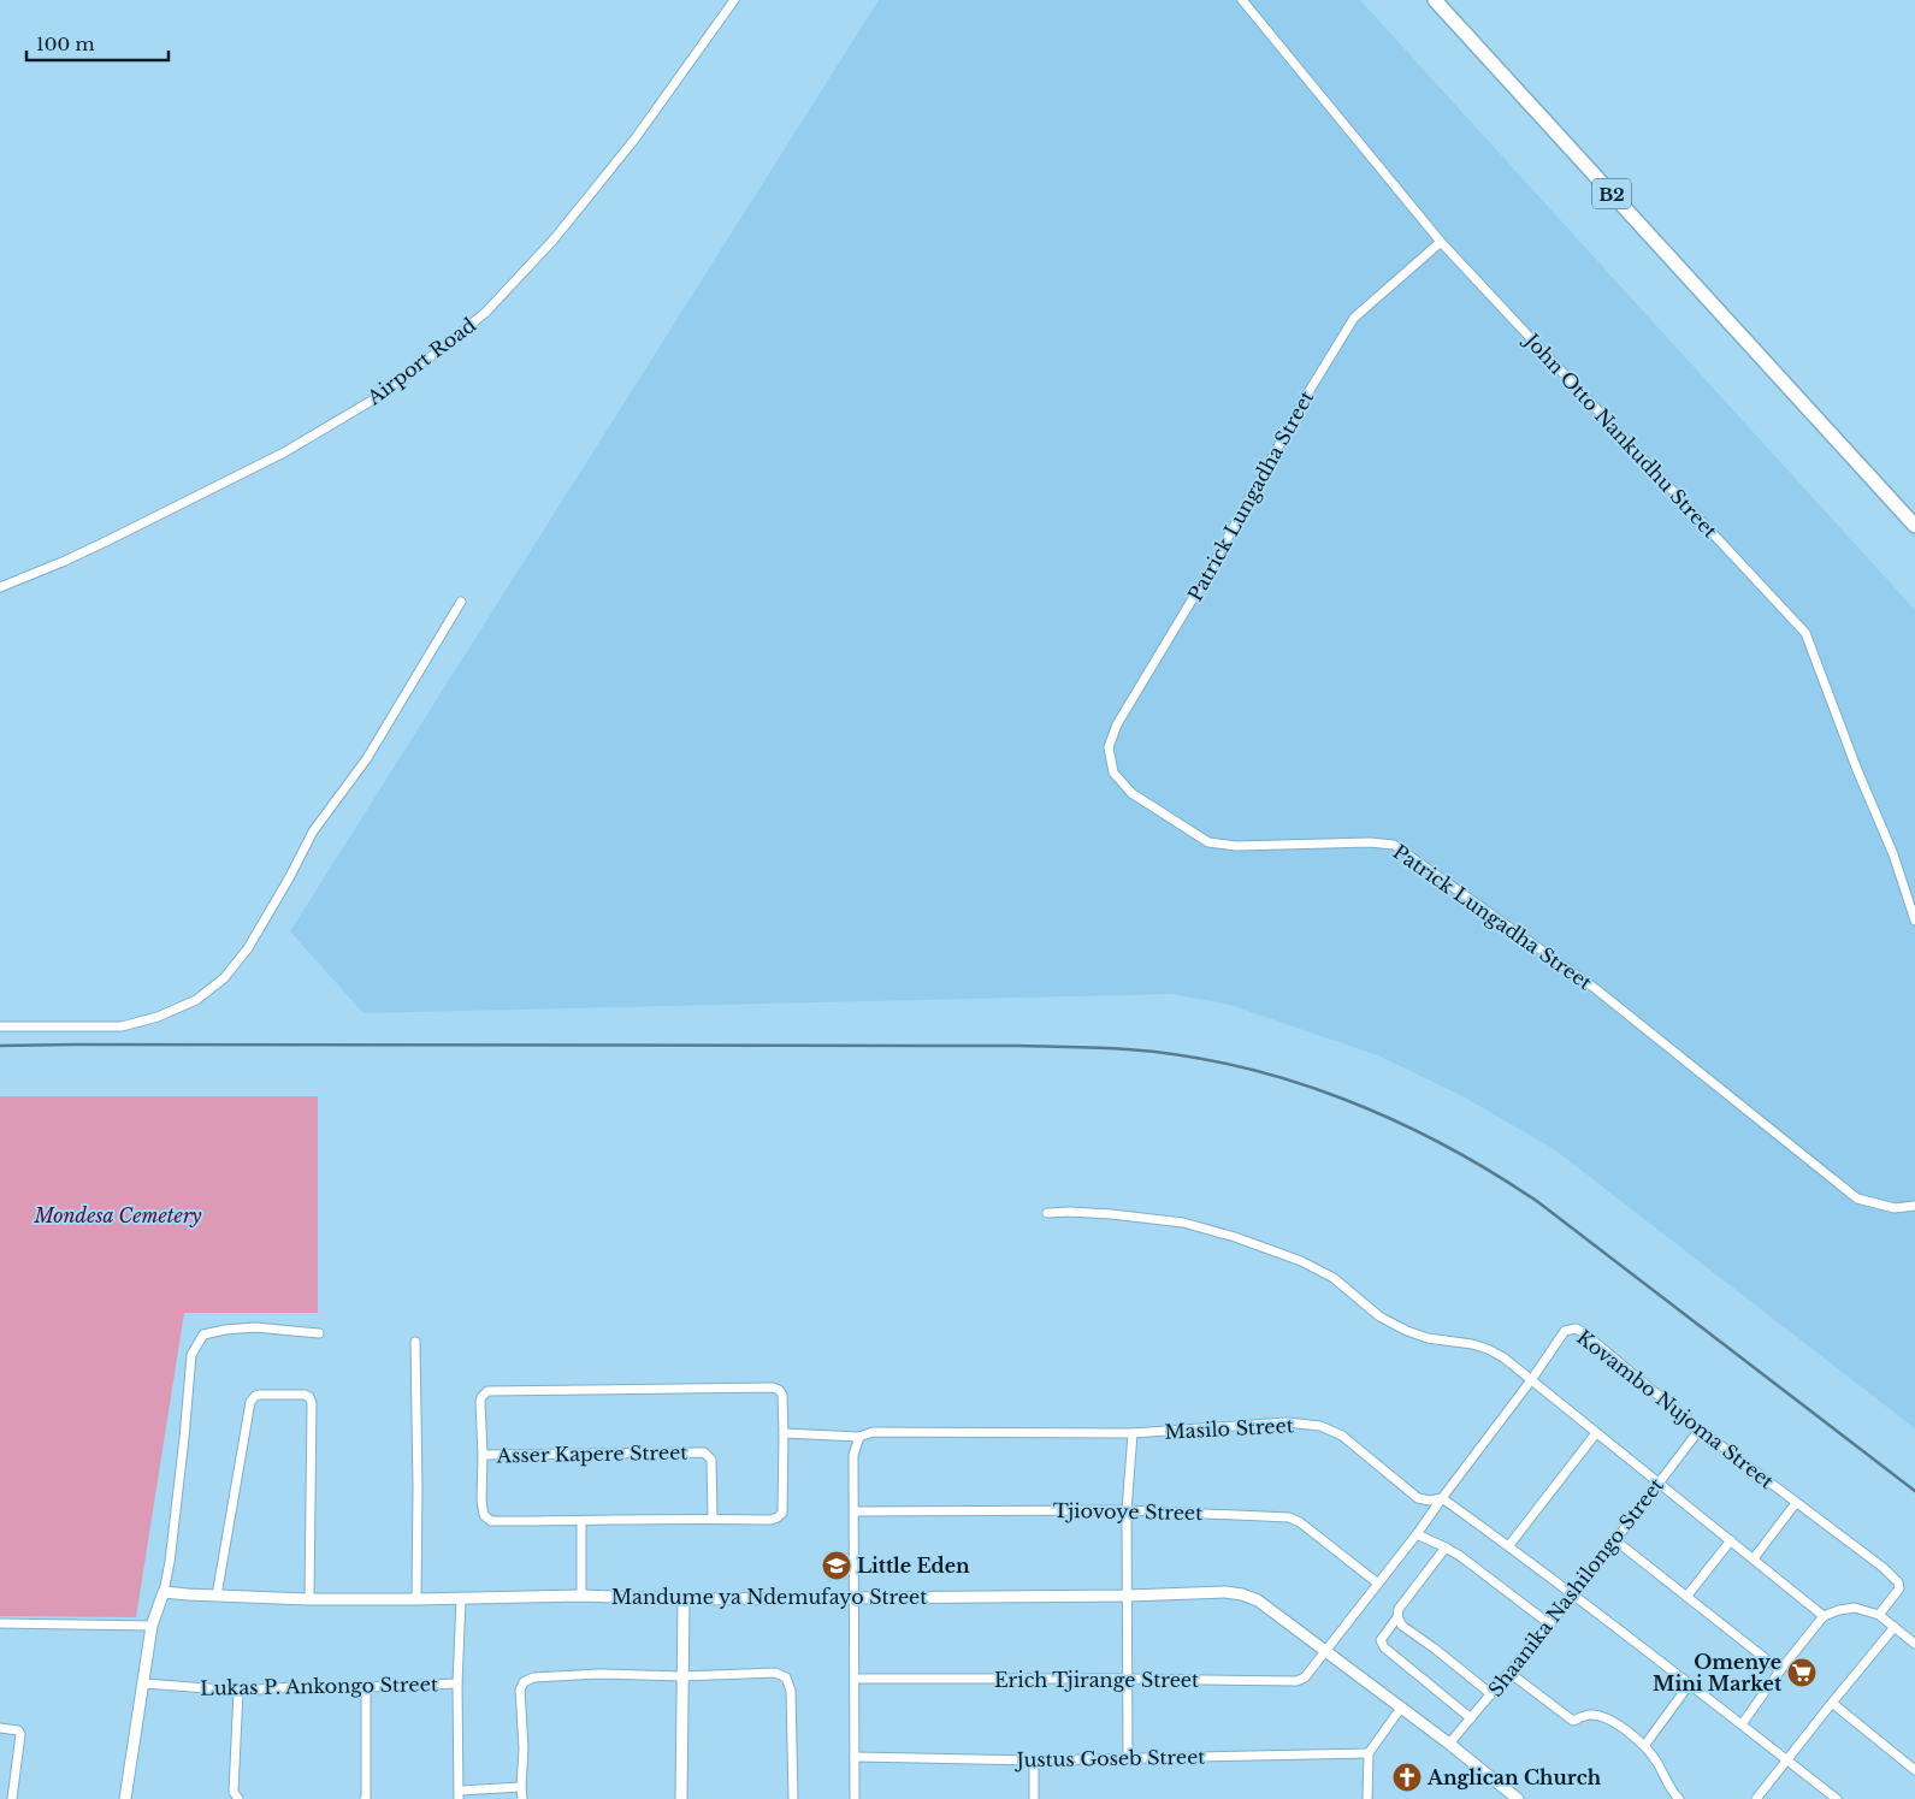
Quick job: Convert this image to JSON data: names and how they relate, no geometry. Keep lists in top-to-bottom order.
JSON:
{
  "streets": {
    "highway": ["B2"],
    "street": [
      "Airport Road",
      "John Otto Nankudhu Street",
      "Patrick Lungadha Street",
      "Kovambo Nujoma Street",
      "Masilo Street",
      "Asser Kapere Street",
      "Tjiovoye Street",
      "Shaanika Nashilongo Street",
      "Mandume ya Ndemufayo Street",
      "Erich Tjirange Street",
      "Lukas P. Ankongo Street",
      "Justus Goseb Street"
    ]
  },
  "crossings": [
    ["John Otto Nankudhu Street", "Patrick Lungadha Street"],
    ["Kovambo Nujoma Street", "Masilo Street"],
    ["Kovambo Nujoma Street", "Tjiovoye Street"],
    ["Kovambo Nujoma Street", "Shaanika Nashilongo Street"],
    ["Kovambo Nujoma Street", "Mandume ya Ndemufayo Street"],
    ["Kovambo Nujoma Street", "Erich Tjirange Street"],
    ["Masilo Street", "Shaanika Nashilongo Street"],
    ["Shaanika Nashilongo Street", "Mandume ya Ndemufayo Street"],
    ["Mandume ya Ndemufayo Street", "Erich Tjirange Street"]
  ],
  "parks": ["Mondesa Cemetery"],
  "places": {
    "school or university": ["Little Eden"],
    "supermarket": ["Omenye Mini Market"],
    "church": ["Anglican Church"]
  },
  "scale_bar": "100 m"
}
